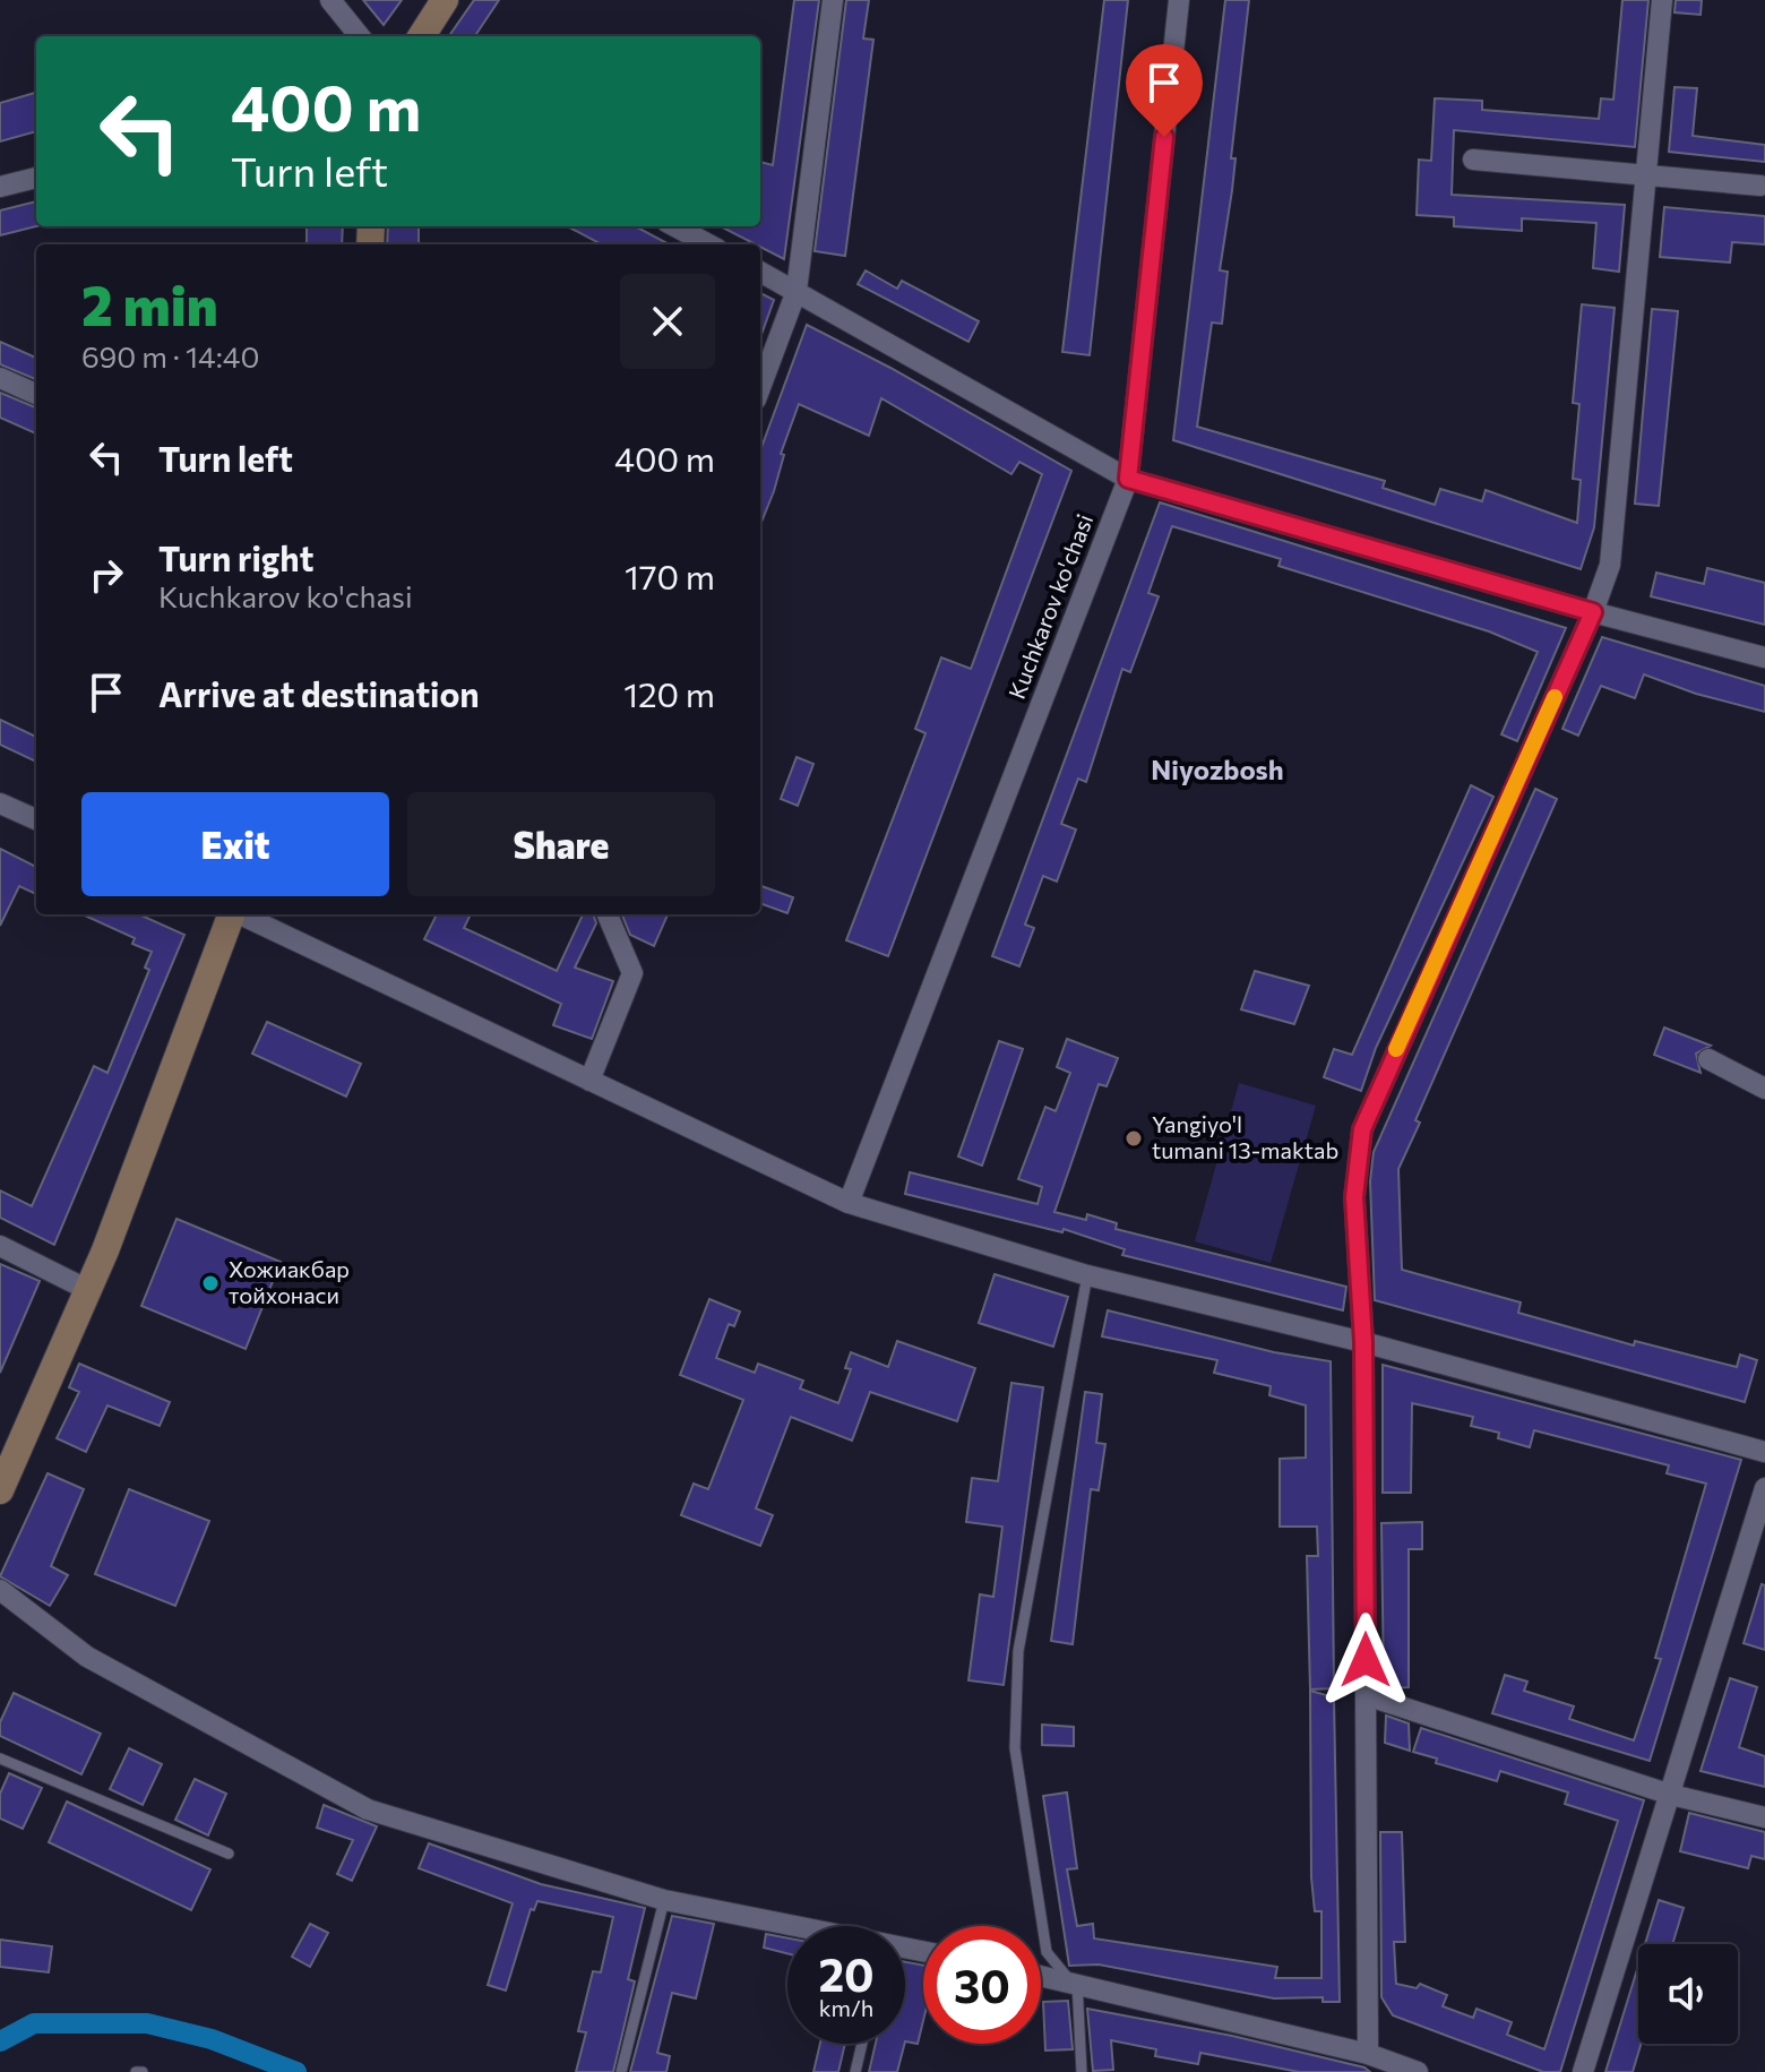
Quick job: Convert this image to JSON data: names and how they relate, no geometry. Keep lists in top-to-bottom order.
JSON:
{
  "streets": {
    "street": ["Kuchkarov ko'chasi"]
  },
  "districts": ["Niyozbosh"],
  "places": ["Yangiyo'l tumani 13-maktab", "Хожиакбар тойхонаси"],
  "page": {
    "turn": ["400 m", "Turn left"],
    "heading": ["2 min", "690 m · 14:40"],
    "list": [
      {
        "name": "Turn left",
        "value": "400 m"
      },
      {
        "name": "Turn right",
        "note": "Kuchkarov ko'chasi",
        "value": "170 m"
      },
      {
        "name": "Arrive at destination",
        "value": "120 m"
      }
    ],
    "buttons": ["Exit", "Share"],
    "speed": "20 km/h",
    "limit": "30"
  }
}
